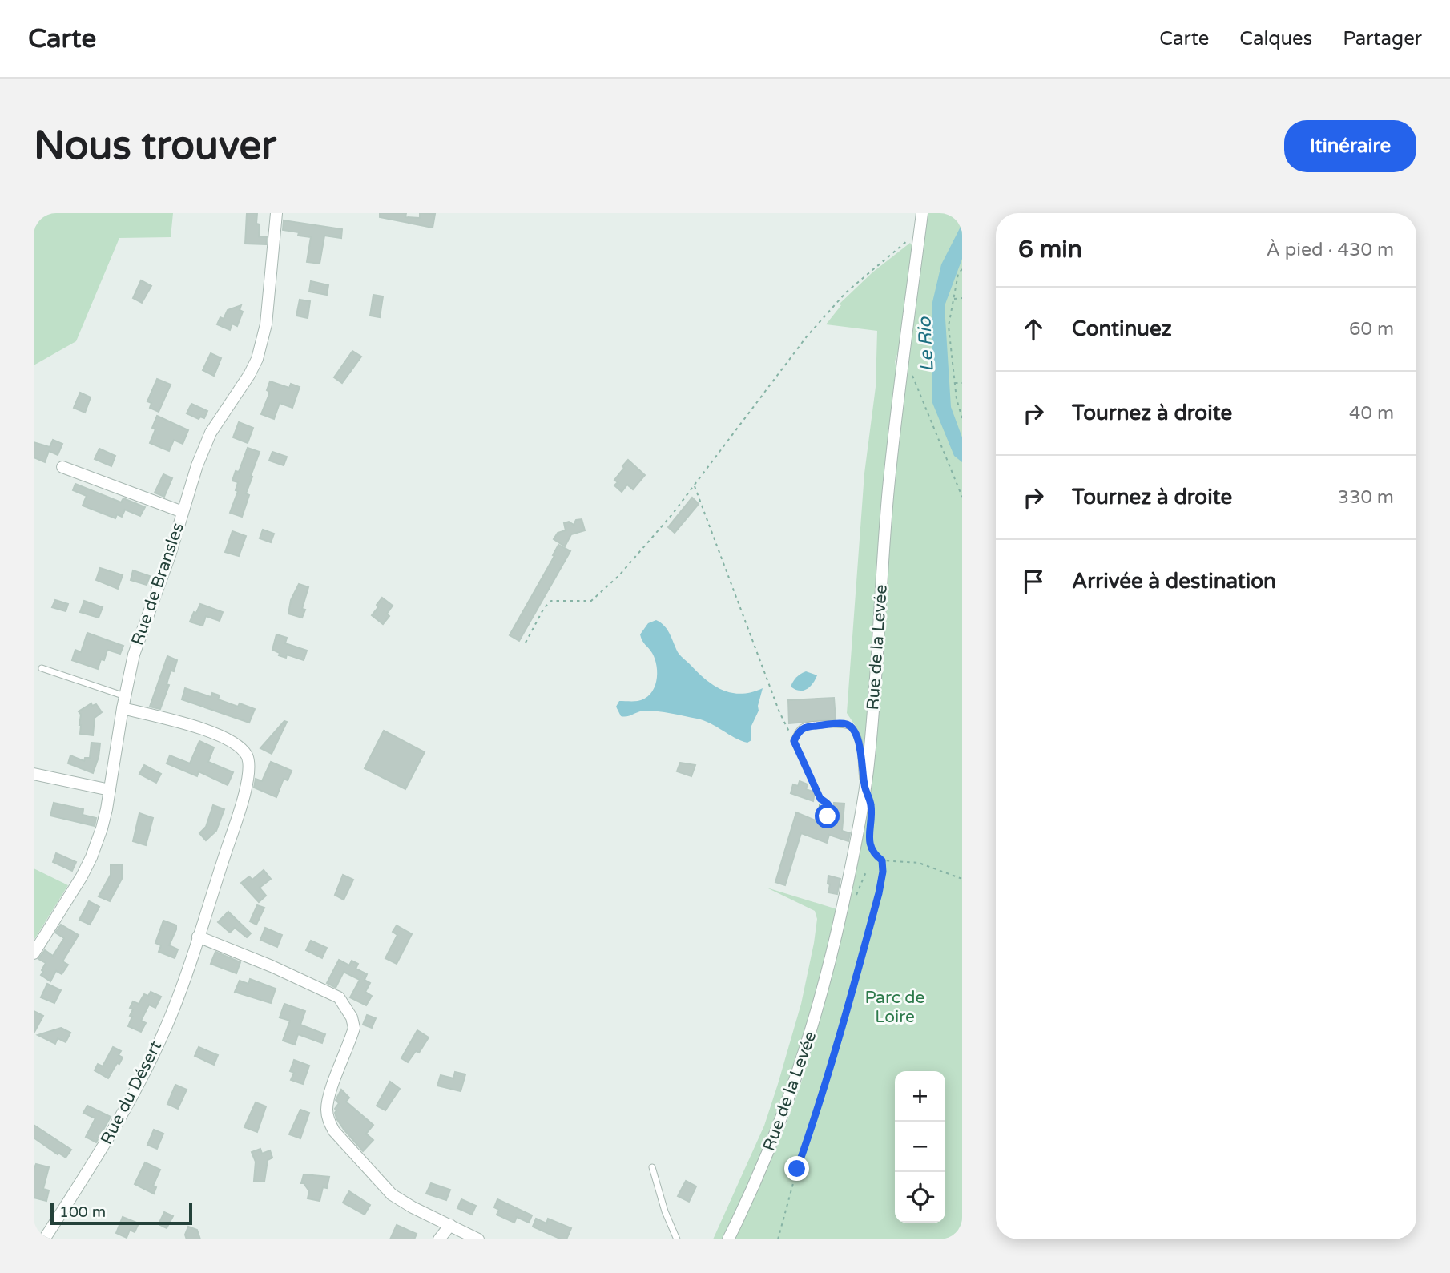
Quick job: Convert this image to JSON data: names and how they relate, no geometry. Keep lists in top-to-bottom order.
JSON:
{
  "streets": {
    "street": ["Rue de Bransles", "Rue de la Levée", "Rue du Désert"]
  },
  "crossings": [
    ["Rue de Bransles", "Rue du Désert"]
  ],
  "water": ["Le Rio"],
  "parks": ["Parc de Loire"],
  "scale_bar": "100 m",
  "page": {
    "header": "Carte",
    "nav": ["Carte", "Calques", "Partager"],
    "buttons": "Itinéraire",
    "title": "Nous trouver",
    "heading": ["6 min", "À pied · 430 m"],
    "list": [
      ["Continuez", "60 m"],
      ["Tournez à droite", "40 m"],
      ["Tournez à droite", "330 m"],
      "Arrivée à destination"
    ],
    "map_buttons": ["+", "−"],
    "scale": "100 m"
  }
}
